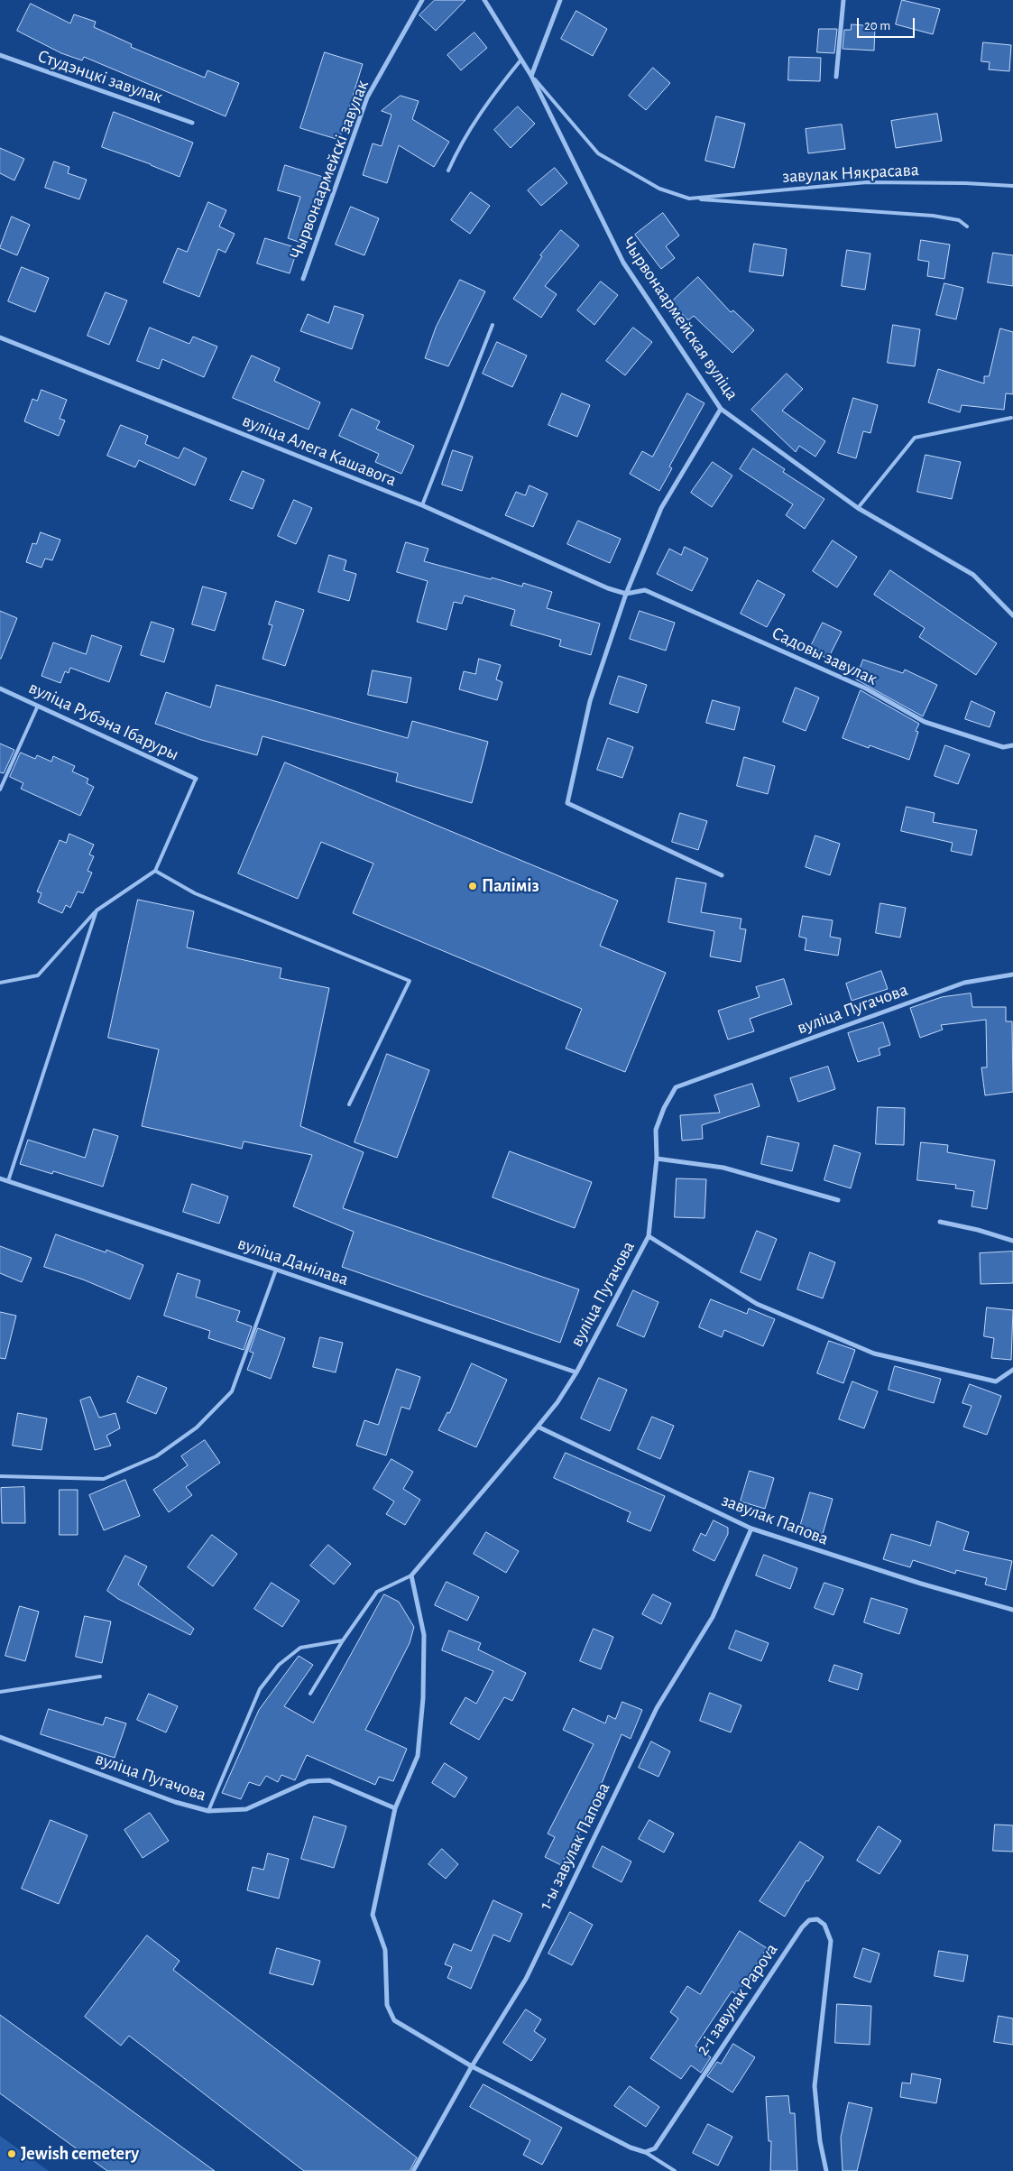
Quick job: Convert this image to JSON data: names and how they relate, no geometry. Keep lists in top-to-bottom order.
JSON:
{
  "streets": {
    "street": [
      "Студэнцкі завулак",
      "Чырвонаармейскі завулак",
      "Чырвонаармейская вуліца",
      "вуліца Алега Кашавога",
      "Садовы завулак",
      "вуліца Рубэна Ібаруры",
      "вуліца Пугачова",
      "вуліца Данілава",
      "завулак Папова",
      "1-ы завулак Папова",
      "2-і завулак Papova"
    ],
    "lane": ["завулак Някрасава"]
  },
  "crossings": [
    ["завулак Някрасава", "Чырвонаармейская вуліца"],
    ["вуліца Алега Кашавога", "Садовы завулак"],
    ["вуліца Пугачова", "вуліца Данілава"],
    ["вуліца Пугачова", "завулак Папова"],
    ["завулак Папова", "1-ы завулак Папова"]
  ],
  "places": ["Паліміз", "Jewish cemetery"],
  "scale_bar": "20 m"
}
